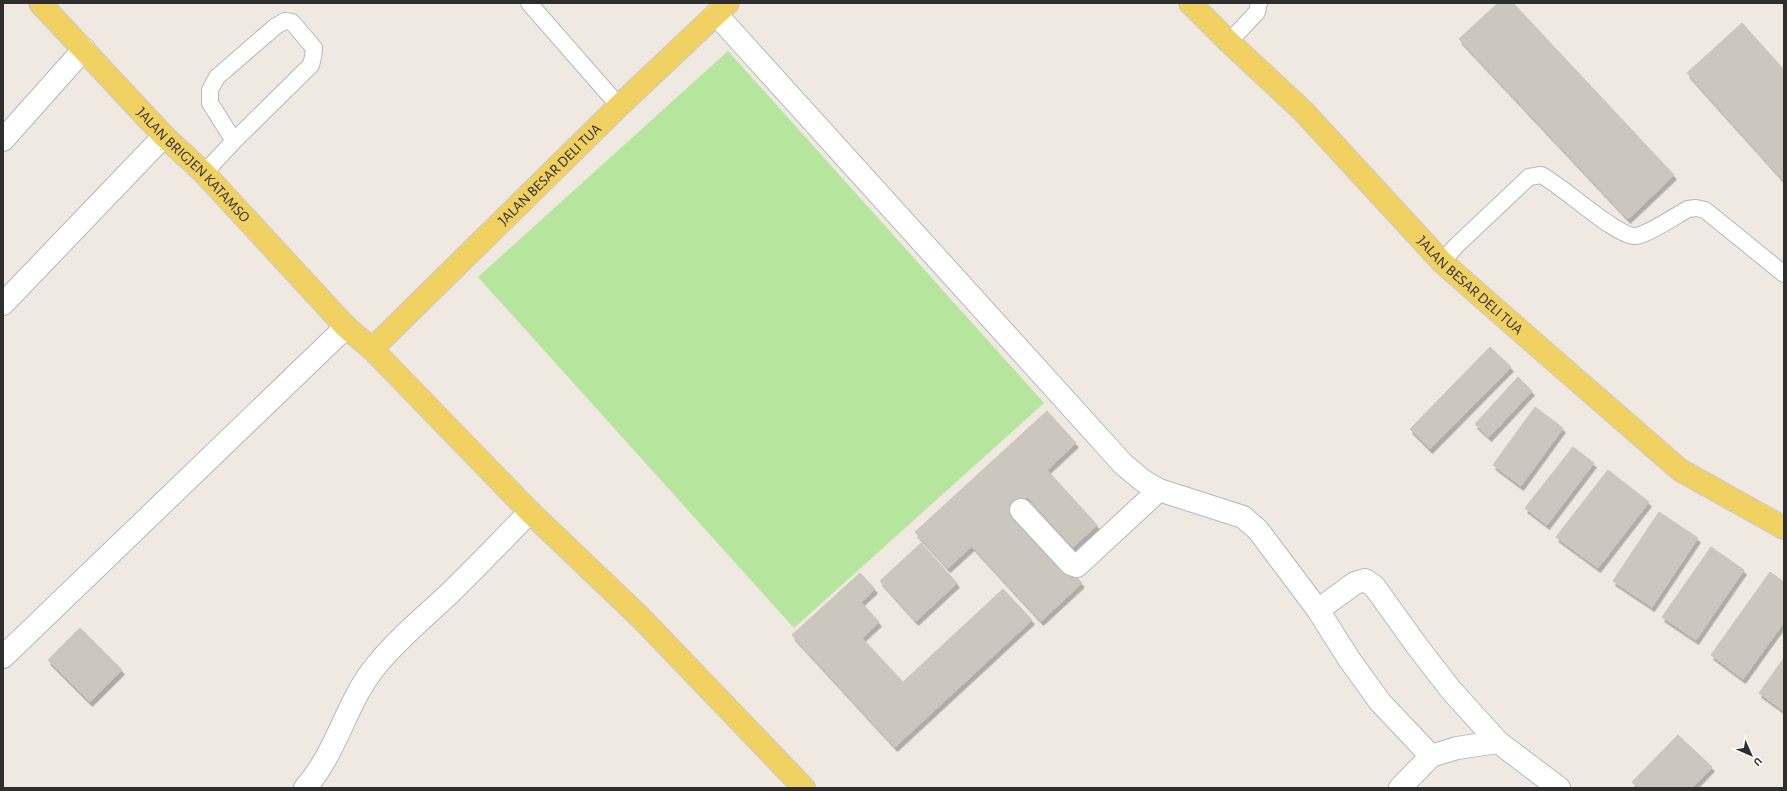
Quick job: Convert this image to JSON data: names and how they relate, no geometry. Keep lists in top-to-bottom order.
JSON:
{
  "streets": {
    "main road": ["JALAN BRIGJEN KATAMSO", "JALAN BESAR DELI TUA"]
  },
  "crossings": [
    ["JALAN BRIGJEN KATAMSO", "JALAN BESAR DELI TUA"]
  ],
  "north": "bottom right"
}
